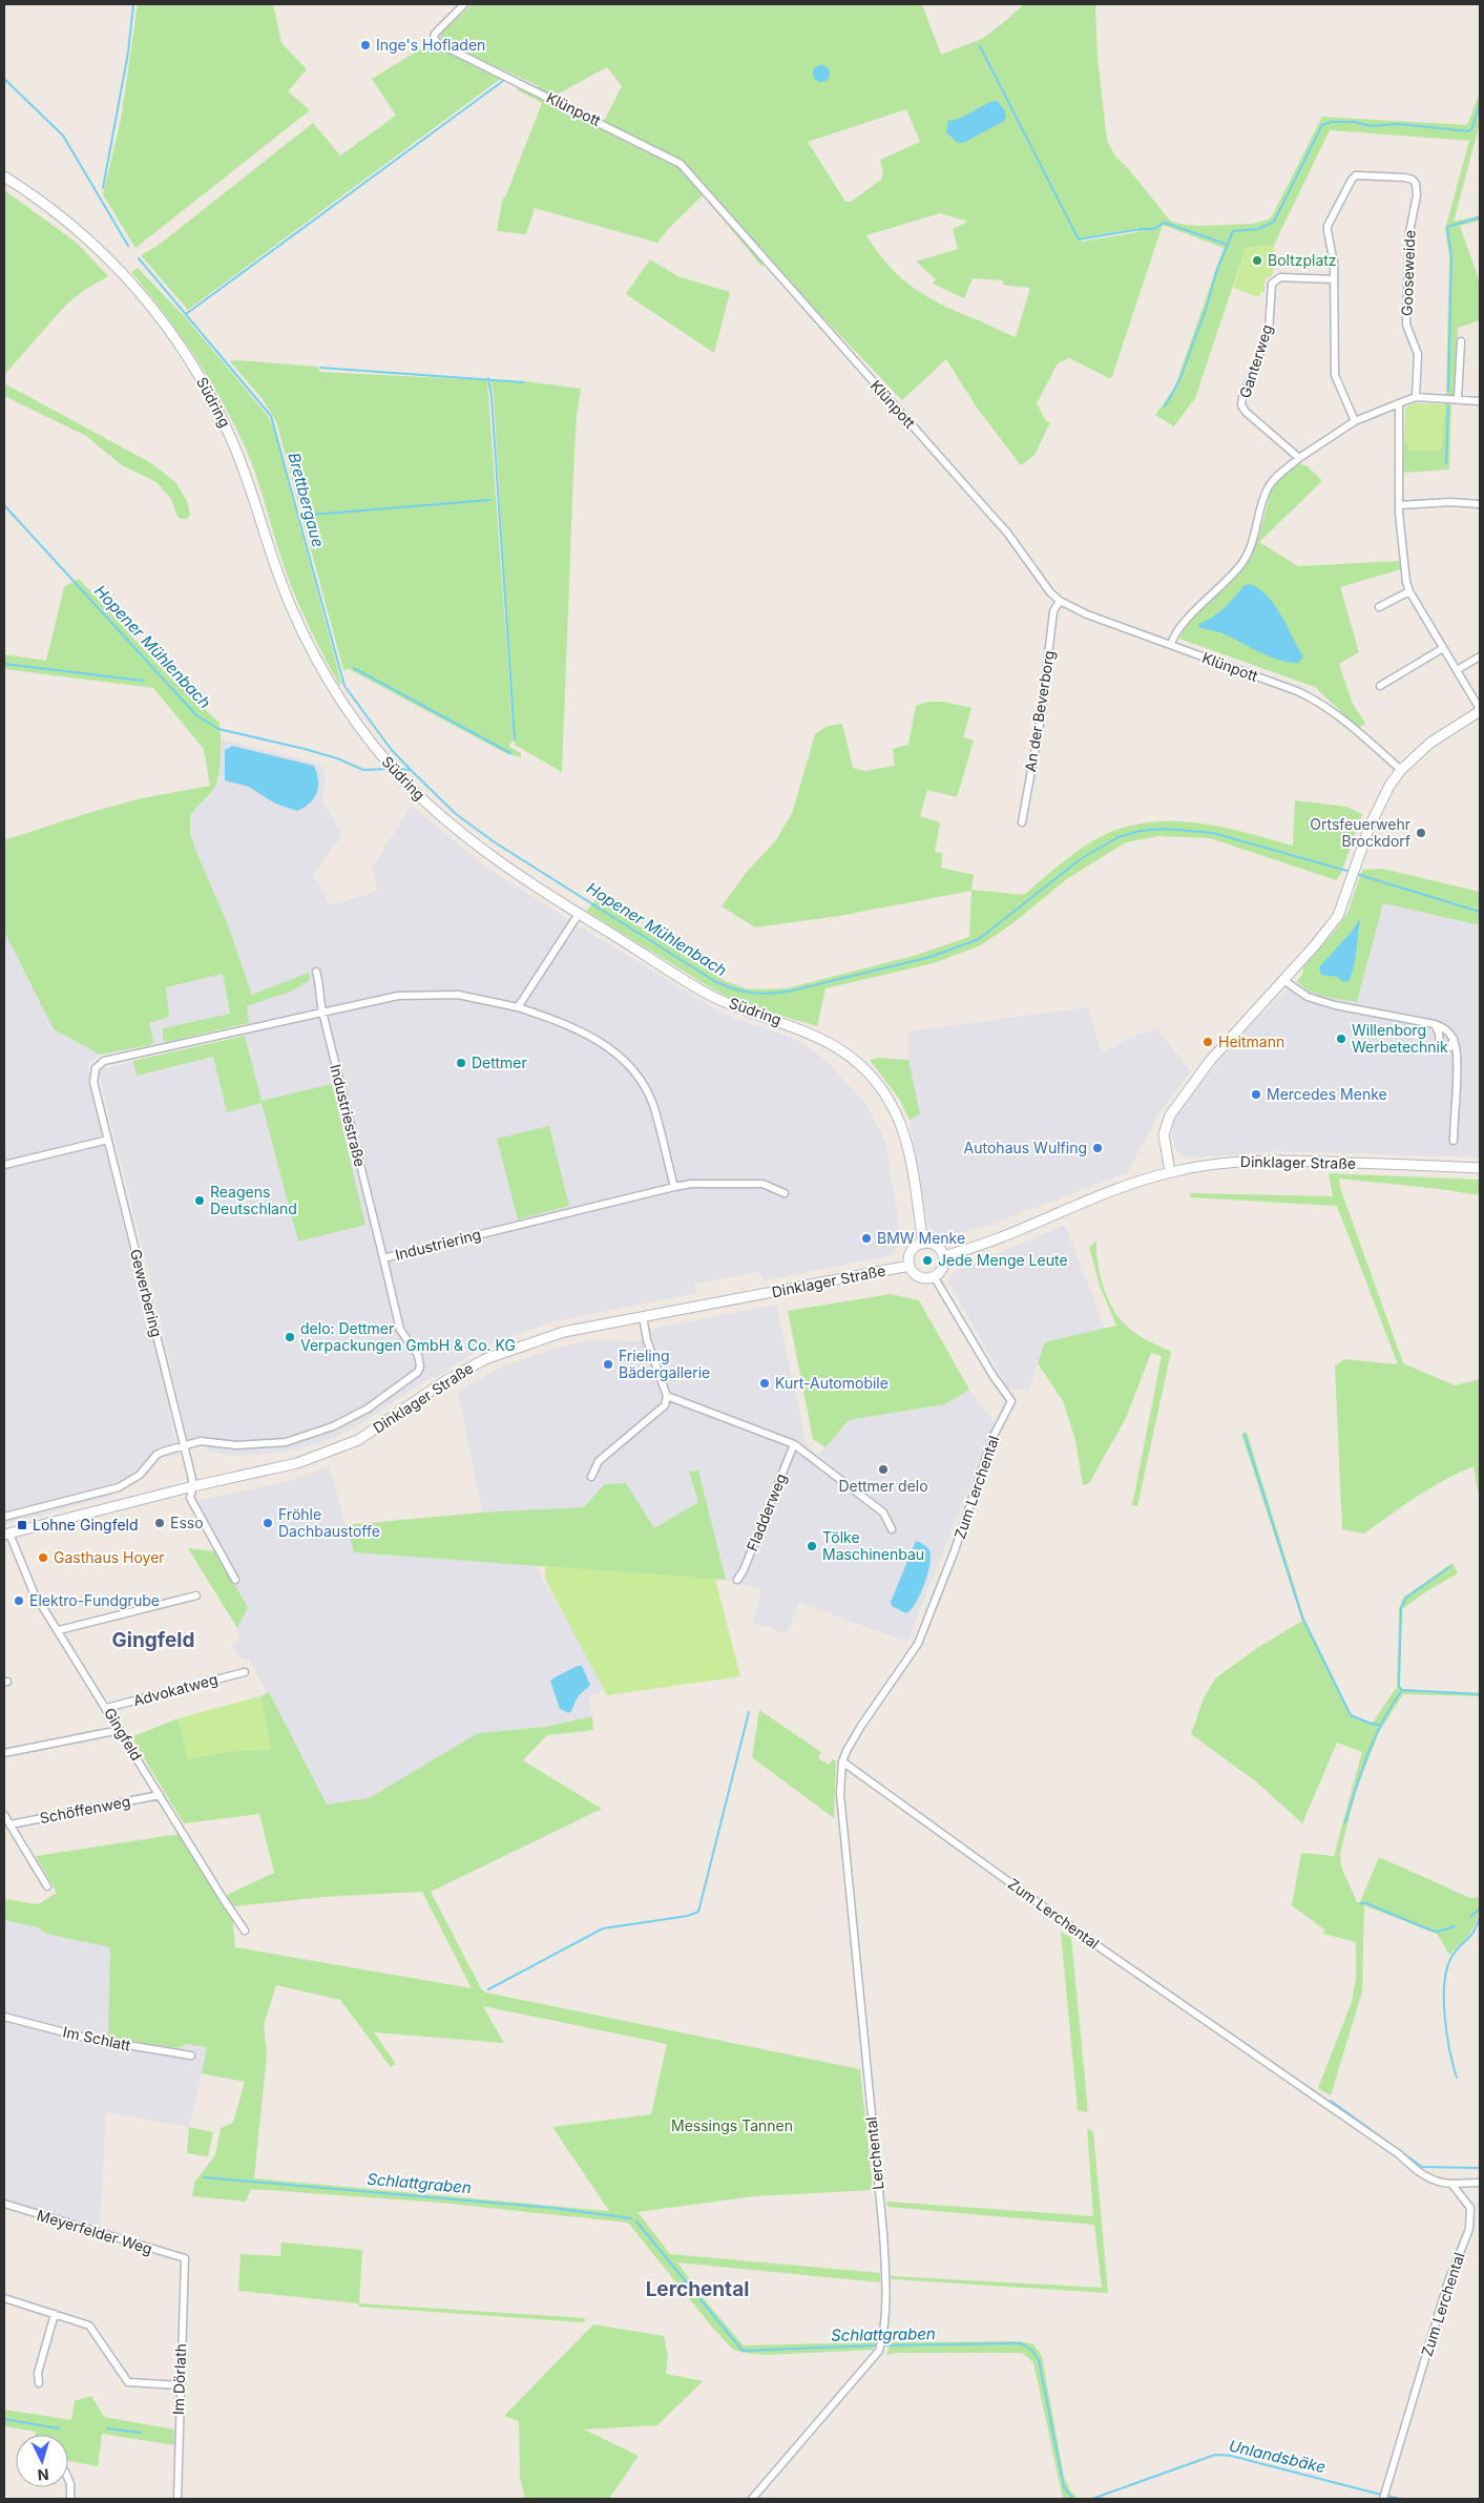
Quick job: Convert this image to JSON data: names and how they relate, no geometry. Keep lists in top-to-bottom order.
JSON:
{
  "streets": {
    "main road": ["Südring", "Dinklager Straße"],
    "street": [
      "Klünpott",
      "Gooseweide",
      "Ganterweg",
      "An der Beverborg",
      "Industriestraße",
      "Industriering",
      "Gewerbering",
      "Zum Lerchental",
      "Fladderweg",
      "Advokatweg",
      "Gingfeld",
      "Schöffenweg",
      "Im Schlatt",
      "Lerchental",
      "Meyerfelder Weg",
      "Im Dörlath"
    ]
  },
  "crossings": [
    ["Klünpott", "An der Beverborg"],
    ["Gooseweide", "Ganterweg"],
    ["Südring", "Dinklager Straße"],
    ["Südring", "Zum Lerchental"],
    ["Industriestraße", "Industriering"],
    ["Industriestraße", "Gewerbering"],
    ["Dinklager Straße", "Gewerbering"],
    ["Dinklager Straße", "Zum Lerchental"],
    ["Dinklager Straße", "Gingfeld"],
    ["Industriering", "Gewerbering"],
    ["Zum Lerchental", "Lerchental"],
    ["Advokatweg", "Gingfeld"],
    ["Gingfeld", "Schöffenweg"],
    ["Meyerfelder Weg", "Im Dörlath"]
  ],
  "districts": ["Gingfeld", "Lerchental"],
  "water": [
    "Brettbergaue",
    "Hopener Mühlenbach",
    "Schlattgraben",
    "Unlandsbäke"
  ],
  "parks": ["Messings Tannen"],
  "places": {
    "other": [
      "Inge's Hofladen",
      "Boltzplatz",
      "Ortsfeuerwehr Brockdorf",
      "Willenborg Werbetechnik",
      "Heitmann",
      "Dettmer",
      "Mercedes Menke",
      "Autohaus Wulfing",
      "Reagens Deutschland",
      "BMW Menke",
      "Jede Menge Leute",
      "delo: Dettmer Verpackungen GmbH & Co. KG",
      "Frieling Bädergallerie",
      "Kurt-Automobile",
      "Dettmer delo",
      "Esso",
      "Fröhle Dachbaustoffe",
      "Tölke Maschinenbau",
      "Gasthaus Hoyer",
      "Elektro-Fundgrube"
    ],
    "transit": ["Lohne Gingfeld"]
  },
  "north": "bottom"
}
